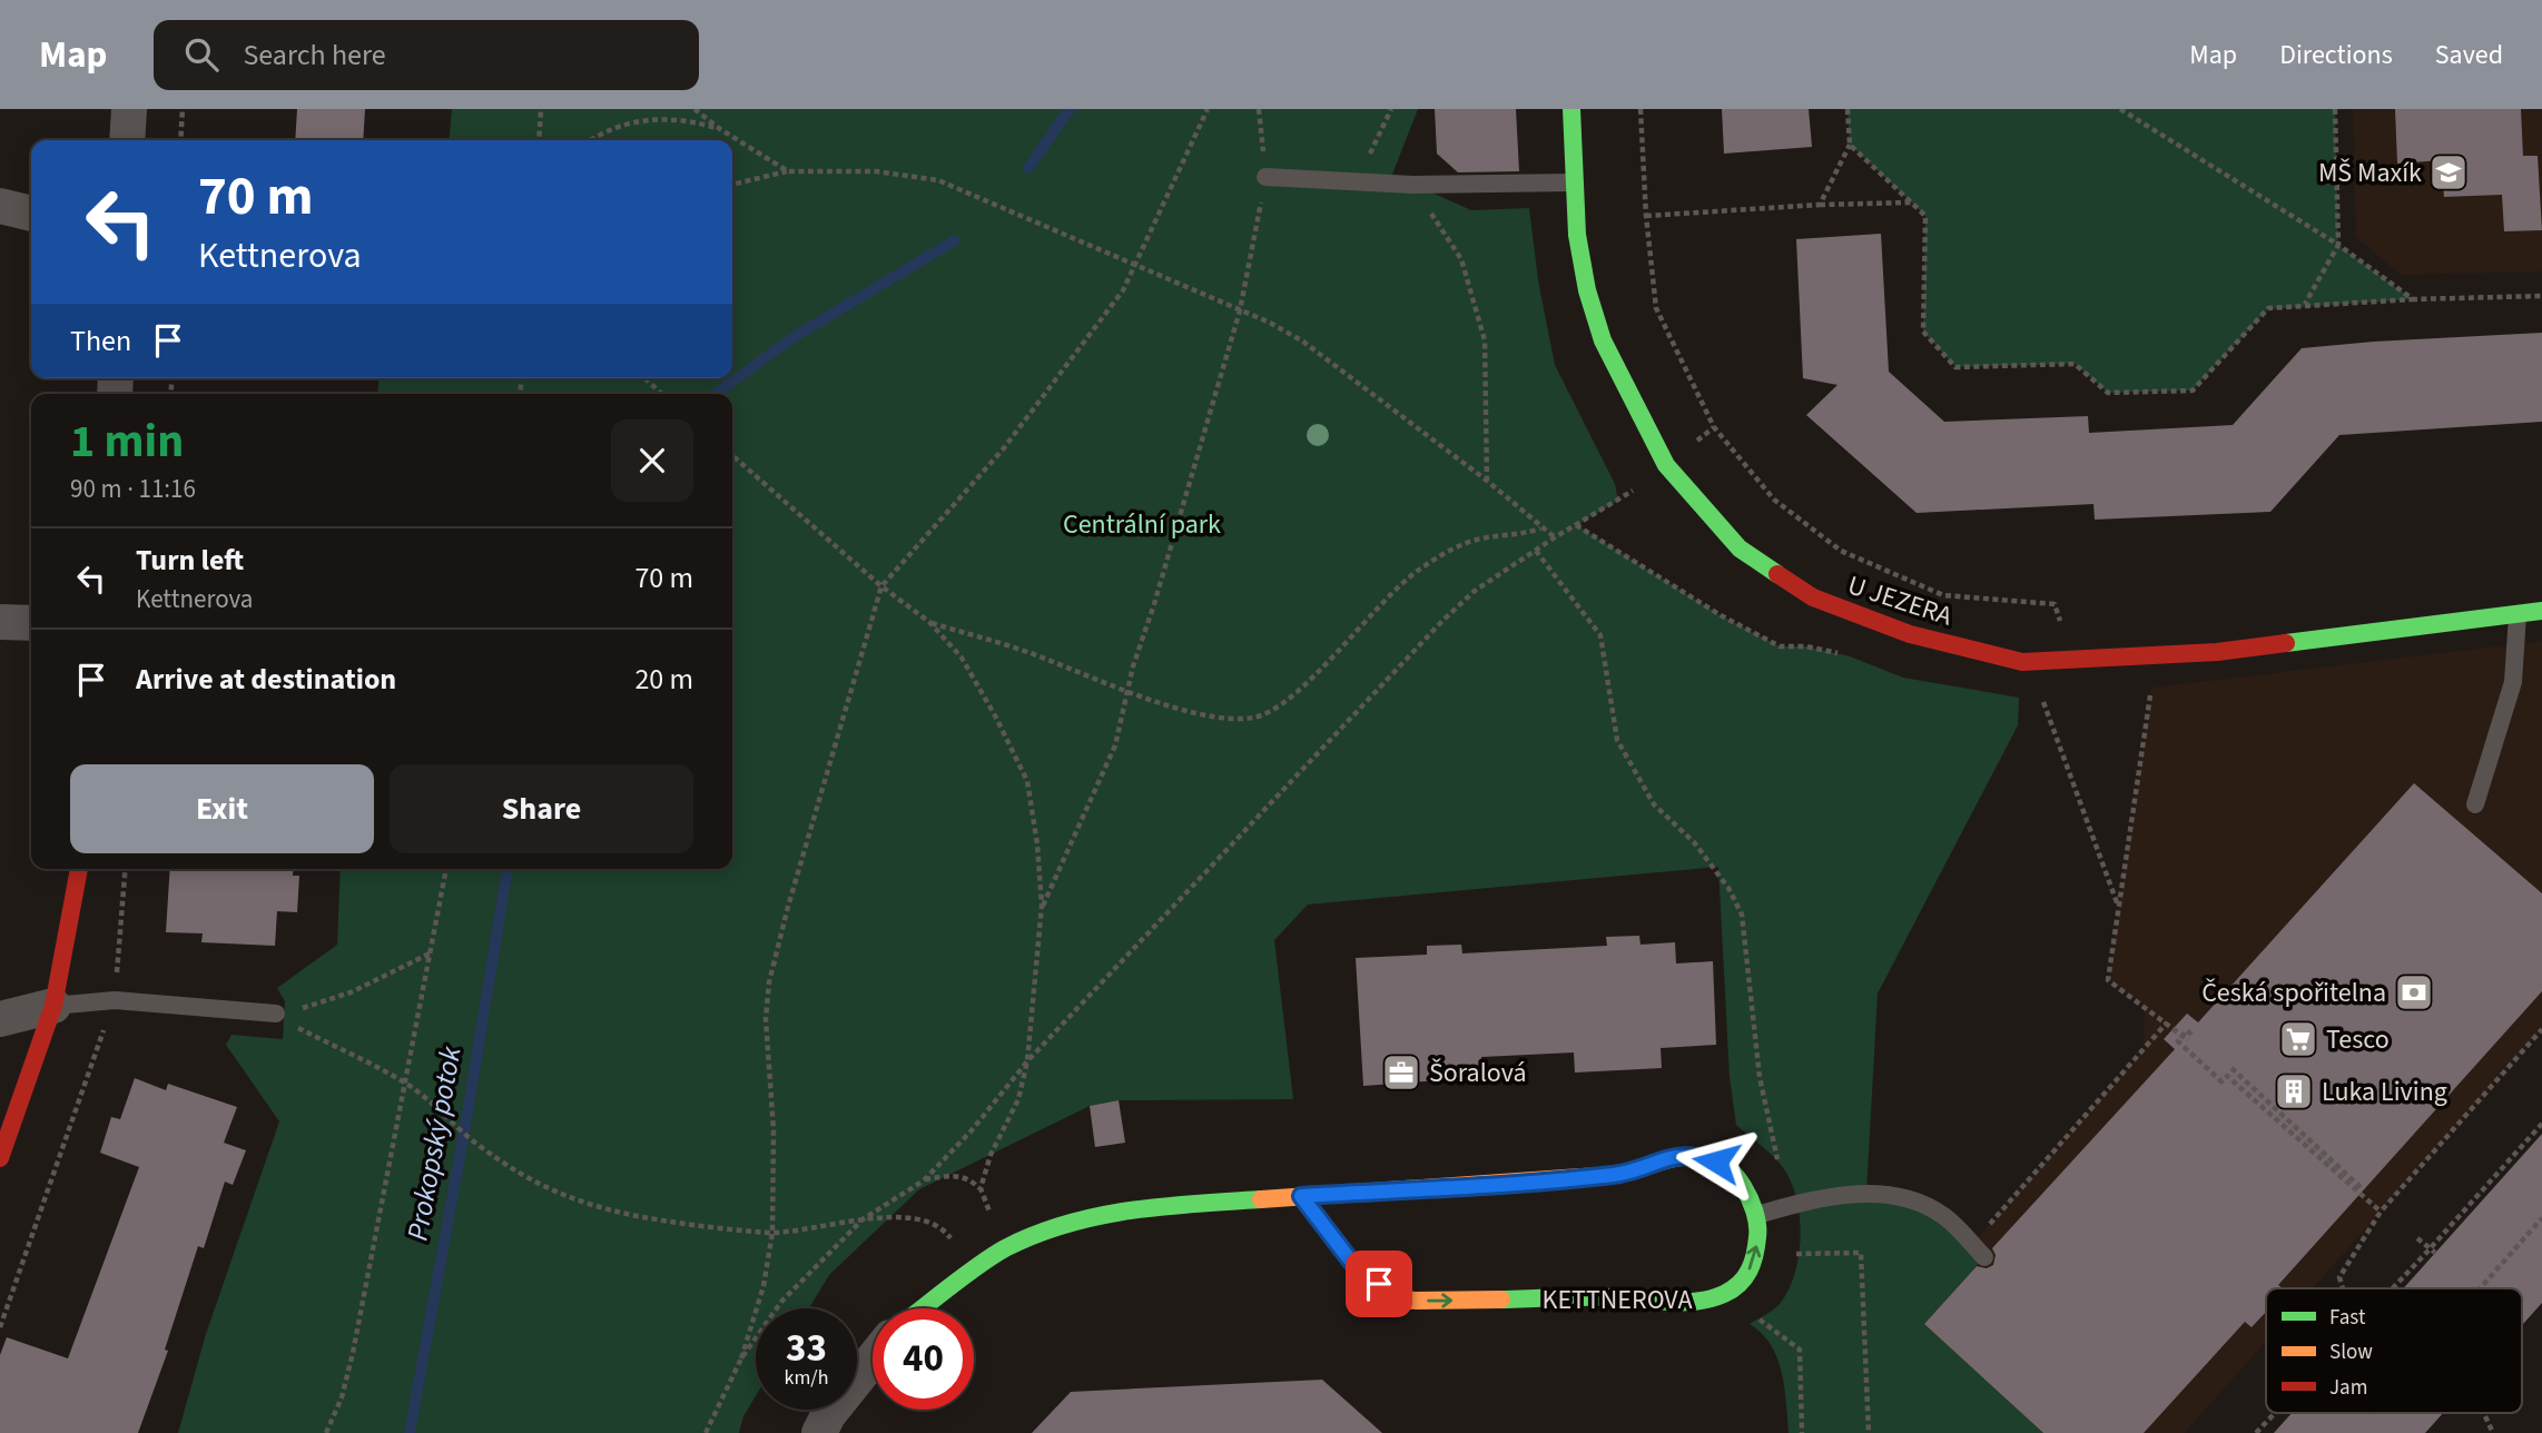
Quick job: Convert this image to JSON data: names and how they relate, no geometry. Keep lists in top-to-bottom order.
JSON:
{
  "streets": {
    "street": ["U JEZERA", "KETTNEROVA"]
  },
  "water": ["Prokopský potok"],
  "parks": ["Centrální park"],
  "places": {
    "school or university": ["MŠ Maxík"],
    "bank": ["Česká spořitelna"],
    "supermarket": ["Tesco"],
    "office": ["Šoralová"],
    "building": ["Luka Living"]
  },
  "legend": ["Fast", "Slow", "Jam"],
  "page": {
    "header": "Map",
    "search": "Search here",
    "nav": ["Map", "Directions", "Saved"],
    "turn": ["70 m", "Kettnerova"],
    "then": "Then",
    "heading": ["1 min", "90 m · 11:16"],
    "list": [
      {
        "name": "Turn left",
        "note": "Kettnerova",
        "value": "70 m"
      },
      {
        "name": "Arrive at destination",
        "value": "20 m"
      }
    ],
    "buttons": ["Exit", "Share"],
    "speed": "33 km/h",
    "limit": "40"
  }
}
